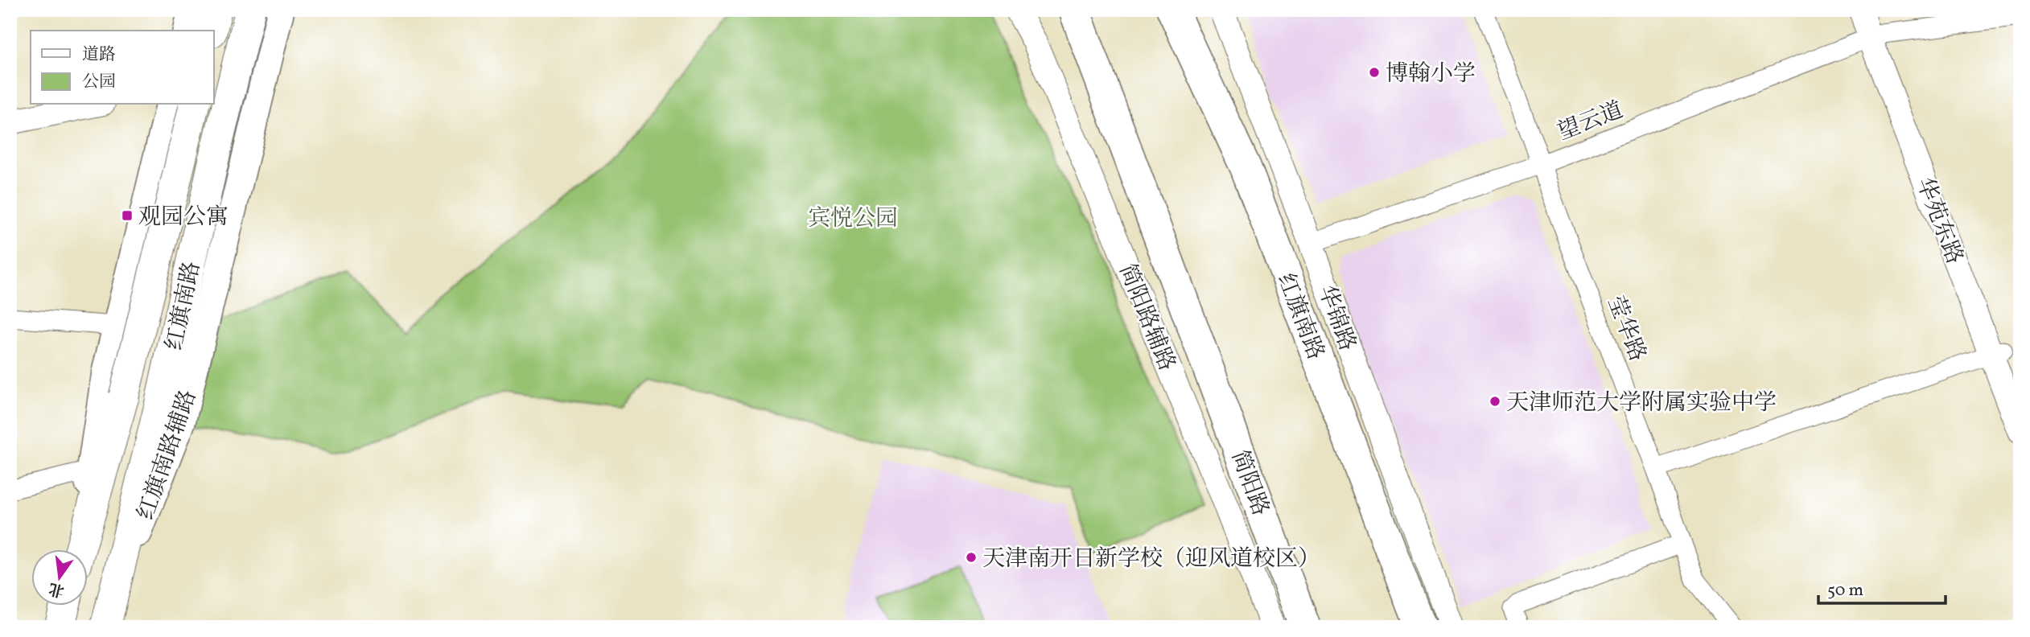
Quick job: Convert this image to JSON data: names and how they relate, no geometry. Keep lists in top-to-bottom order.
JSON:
{
  "streets": {
    "highway": ["红旗南路", "简阳路"],
    "main road": ["红旗南路辅路"],
    "street": [
      "望云道",
      "华苑东路",
      "简阳路辅路",
      "华锦路",
      "莹华路"
    ]
  },
  "crossings": [
    ["望云道", "华苑东路"],
    ["望云道", "华锦路"],
    ["望云道", "莹华路"],
    ["红旗南路", "红旗南路辅路"]
  ],
  "parks": ["宾悦公园"],
  "places": {
    "other": ["博翰小学", "天津师范大学附属实验中学", "天津南开日新学校（迎风道校区）"],
    "transit": ["观园公寓"]
  },
  "legend": ["道路", "公园"],
  "scale_bar": "50 m",
  "north": "bottom"
}
